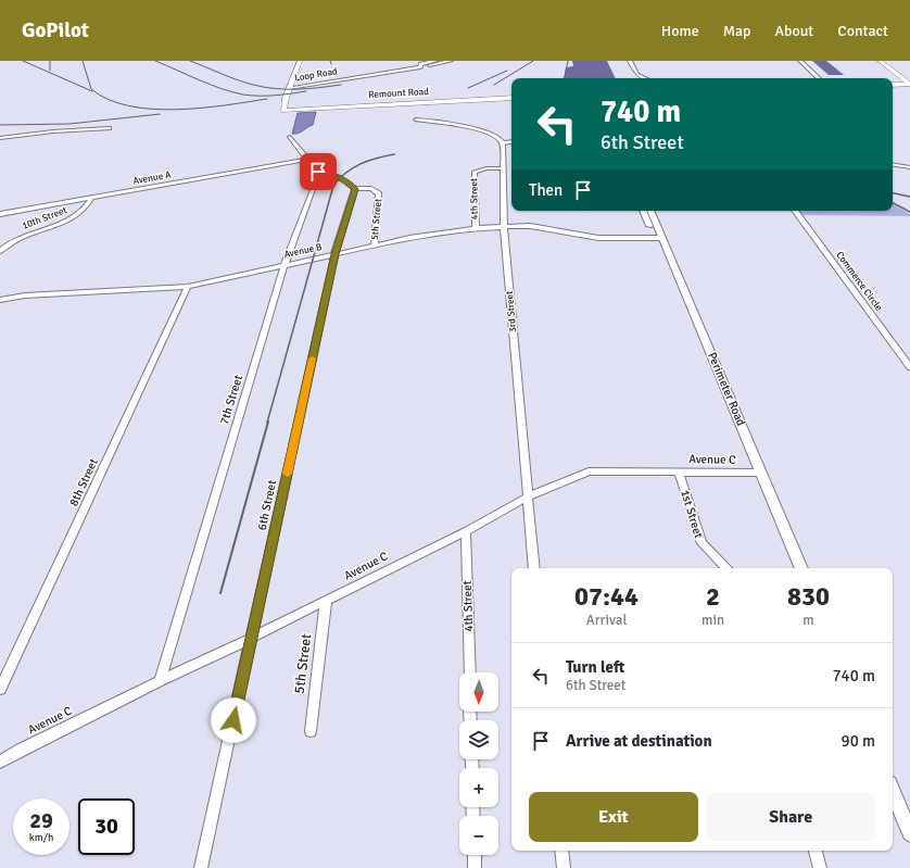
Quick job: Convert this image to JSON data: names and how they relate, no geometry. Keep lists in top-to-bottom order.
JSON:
{
  "streets": {
    "main road": ["Remount Road"],
    "street": [
      "Loop Road",
      "Avenue A",
      "4th Street",
      "10th Street",
      "5th Street",
      "Avenue B",
      "Commerce Circle",
      "3rd Street",
      "Perimeter Road",
      "7th Street",
      "Avenue C",
      "8th Street",
      "6th Street",
      "1st Street"
    ]
  },
  "crossings": [
    ["Avenue A", "10th Street"],
    ["4th Street", "Avenue B"],
    ["4th Street", "3rd Street"],
    ["4th Street", "Avenue C"],
    ["5th Street", "Avenue B"],
    ["5th Street", "Avenue C"],
    ["5th Street", "6th Street"],
    ["Avenue B", "3rd Street"],
    ["Avenue B", "Perimeter Road"],
    ["Avenue B", "7th Street"],
    ["Avenue B", "8th Street"],
    ["Avenue B", "6th Street"],
    ["3rd Street", "Avenue C"],
    ["Perimeter Road", "Avenue C"],
    ["7th Street", "Avenue C"],
    ["Avenue C", "6th Street"],
    ["Avenue C", "1st Street"]
  ],
  "north": "bottom",
  "page": {
    "header": "GoPilot",
    "nav": [
      "Home",
      "Map",
      "About",
      "Contact"
    ],
    "turn": ["740 m", "6th Street"],
    "then": "Then",
    "eta": [
      "07:44",
      "Arrival",
      "2",
      "min",
      "830",
      "m"
    ],
    "list": [
      {
        "name": "Turn left",
        "note": "6th Street",
        "value": "740 m"
      },
      {
        "name": "Arrive at destination",
        "value": "90 m"
      }
    ],
    "map_buttons": ["+", "−"],
    "buttons": ["Exit", "Share"],
    "speed": "29 km/h",
    "limit": "30"
  }
}
